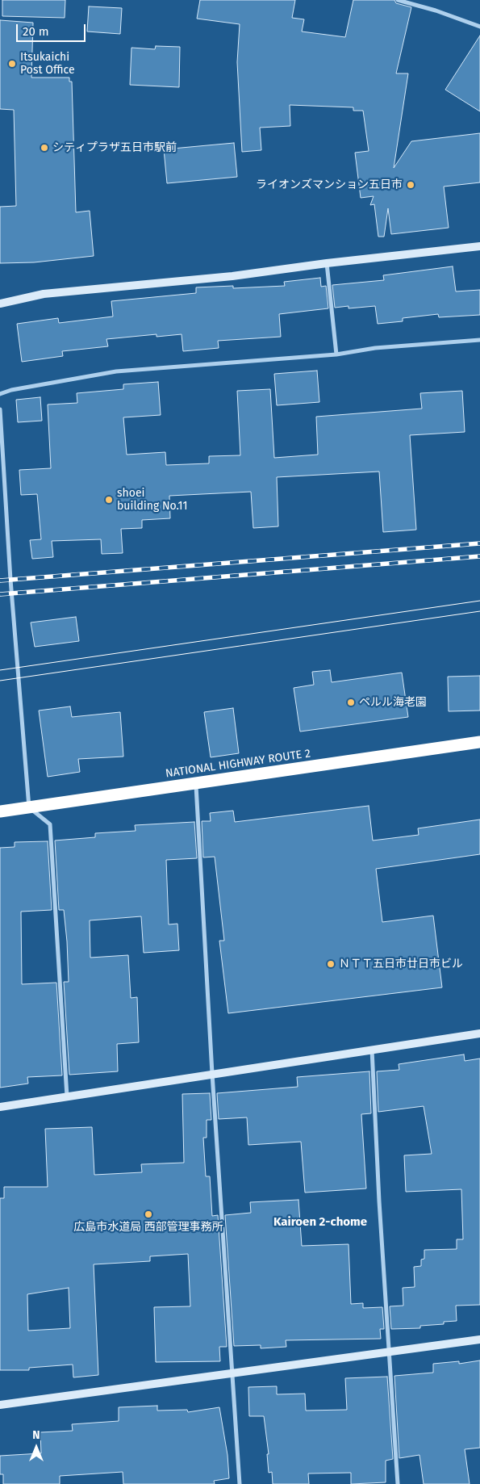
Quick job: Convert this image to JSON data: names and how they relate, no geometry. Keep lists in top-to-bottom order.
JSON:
{
  "streets": {
    "highway": ["NATIONAL HIGHWAY ROUTE 2"]
  },
  "districts": ["Kairoen 2-chome"],
  "places": [
    "Itsukaichi Post Office",
    "シティプラザ五日市駅前",
    "ライオンズマンション五日市",
    "shoei building No.11",
    "ペルル海老園",
    "ＮＴＴ五日市廿日市ビル",
    "広島市水道局 西部管理事務所"
  ],
  "scale_bar": "20 m",
  "north": "top"
}
